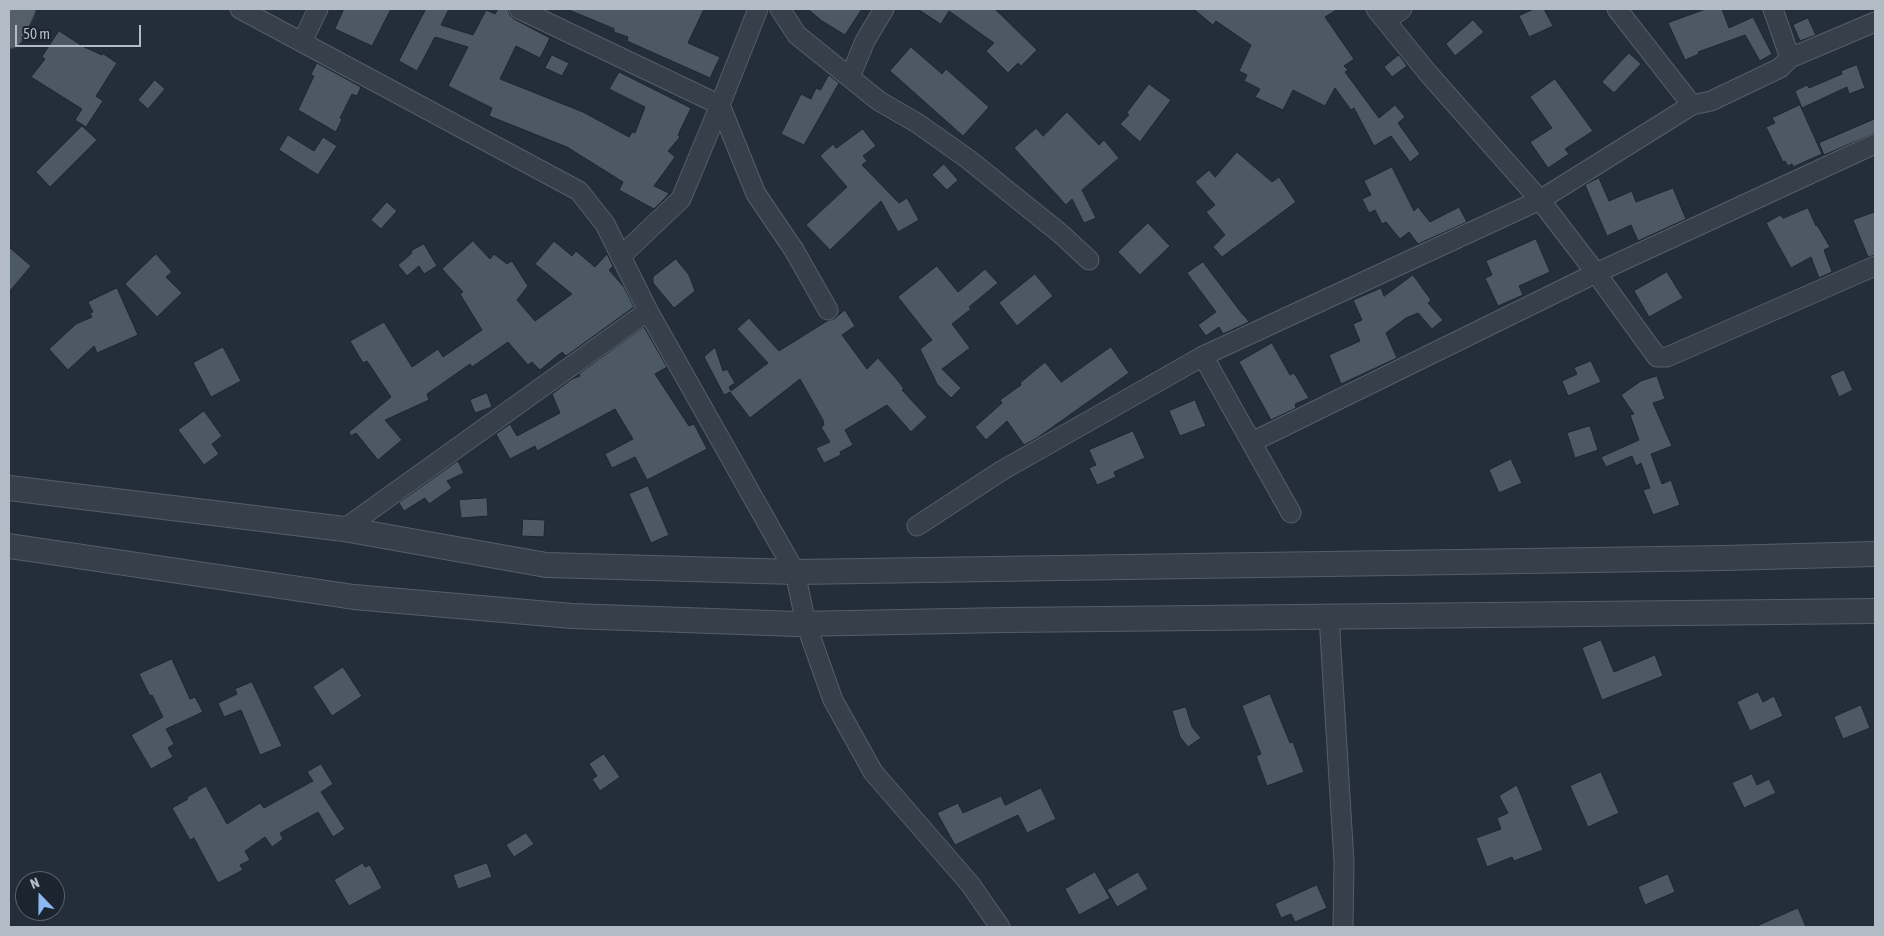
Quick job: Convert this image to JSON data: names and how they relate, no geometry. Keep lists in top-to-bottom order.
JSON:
{
  "scale_bar": "50 m",
  "north": "top"
}
